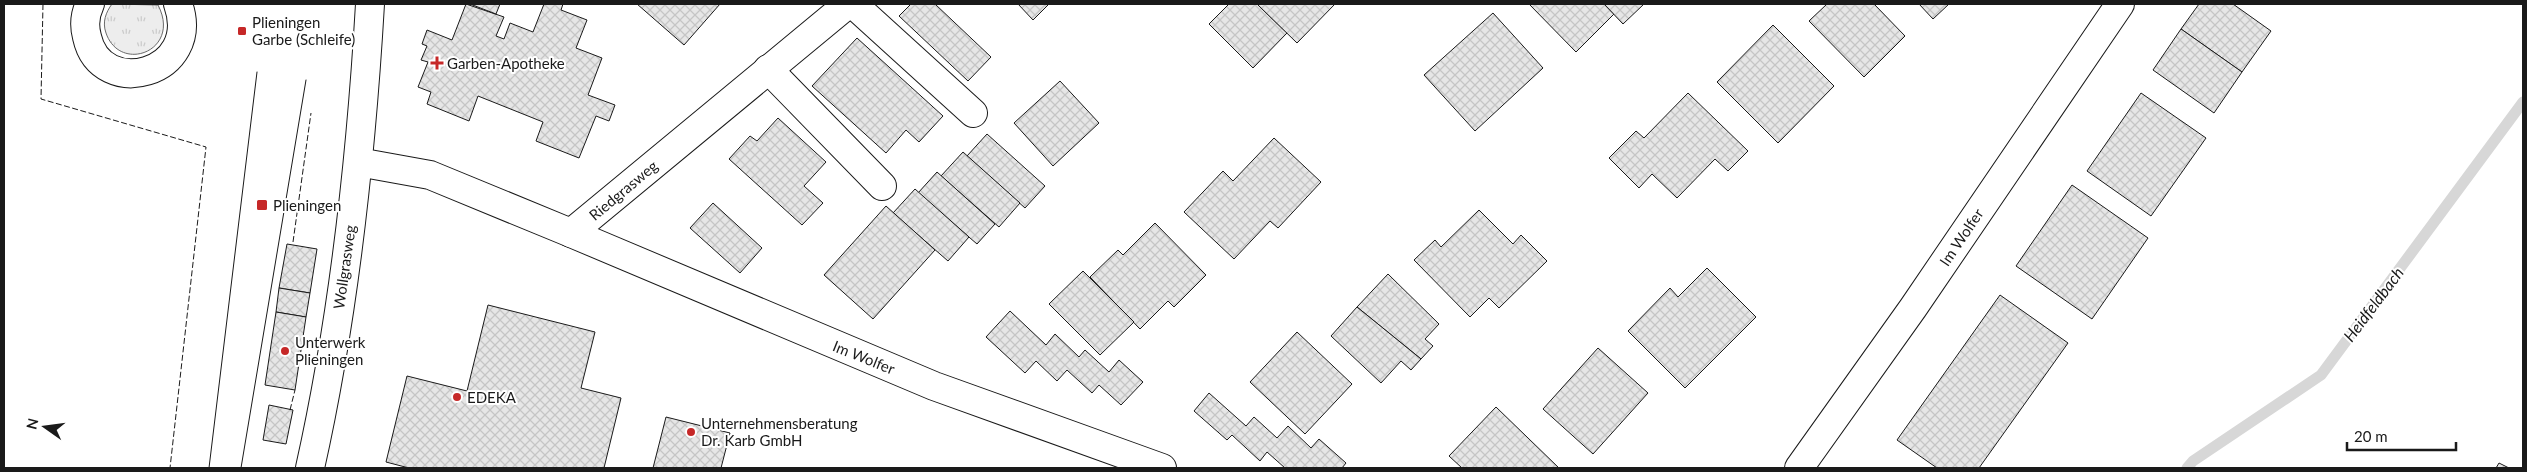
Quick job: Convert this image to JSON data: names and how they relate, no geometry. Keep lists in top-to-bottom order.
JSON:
{
  "streets": {
    "street": ["Riedgrasweg", "Im Wolfer", "Wollgrasweg"]
  },
  "crossings": [
    ["Riedgrasweg", "Im Wolfer"]
  ],
  "water": ["Heidfeldbach"],
  "places": {
    "transit": ["Plieningen Garbe (Schleife)", "Plieningen"],
    "health": ["Garben-Apotheke"],
    "other": ["Unterwerk Plieningen", "EDEKA", "Unternehmensberatung Dr. Karb GmbH"]
  },
  "scale_bar": "20 m",
  "north": "left"
}
